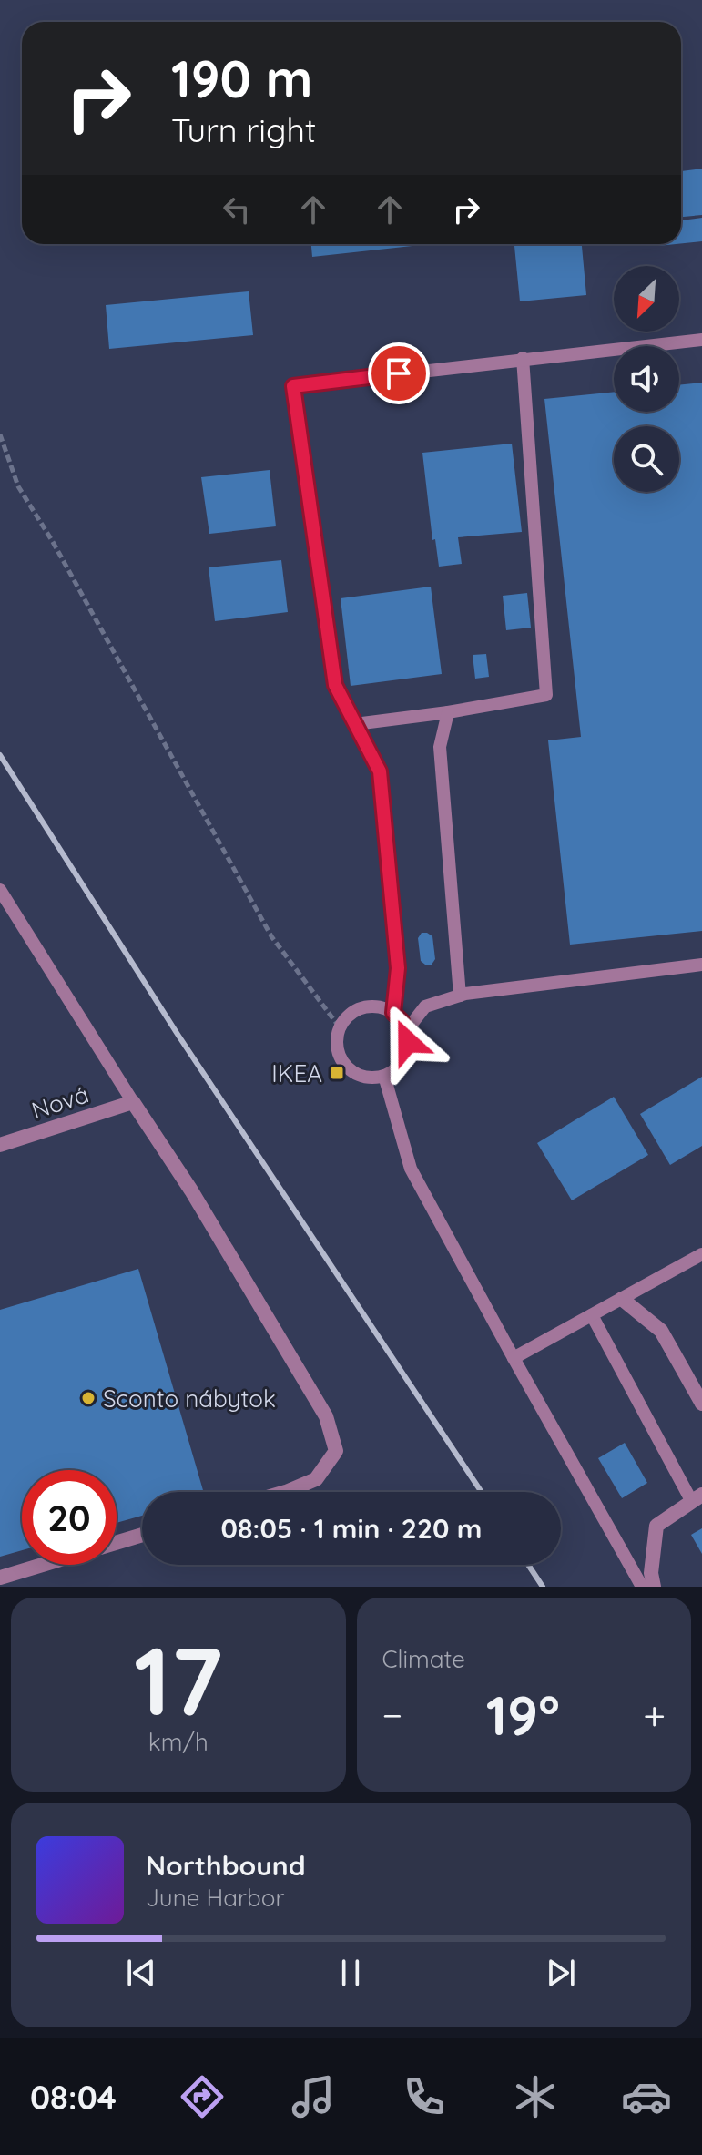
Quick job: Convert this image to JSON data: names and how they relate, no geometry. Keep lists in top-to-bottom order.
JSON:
{
  "streets": {
    "street": ["Nová"]
  },
  "places": {
    "transit": ["IKEA"],
    "other": ["Sconto nábytok"]
  },
  "north": "bottom left",
  "page": {
    "turn": ["190 m", "Turn right"],
    "limit": "20",
    "trip": "08:05 · 1 min · 220 m",
    "tile": [
      ["17", "km/h"],
      "Climate"
    ],
    "heat": ["−", "19°", "+"],
    "song": ["Northbound", "June Harbor"],
    "tabs": "08:04"
  }
}
